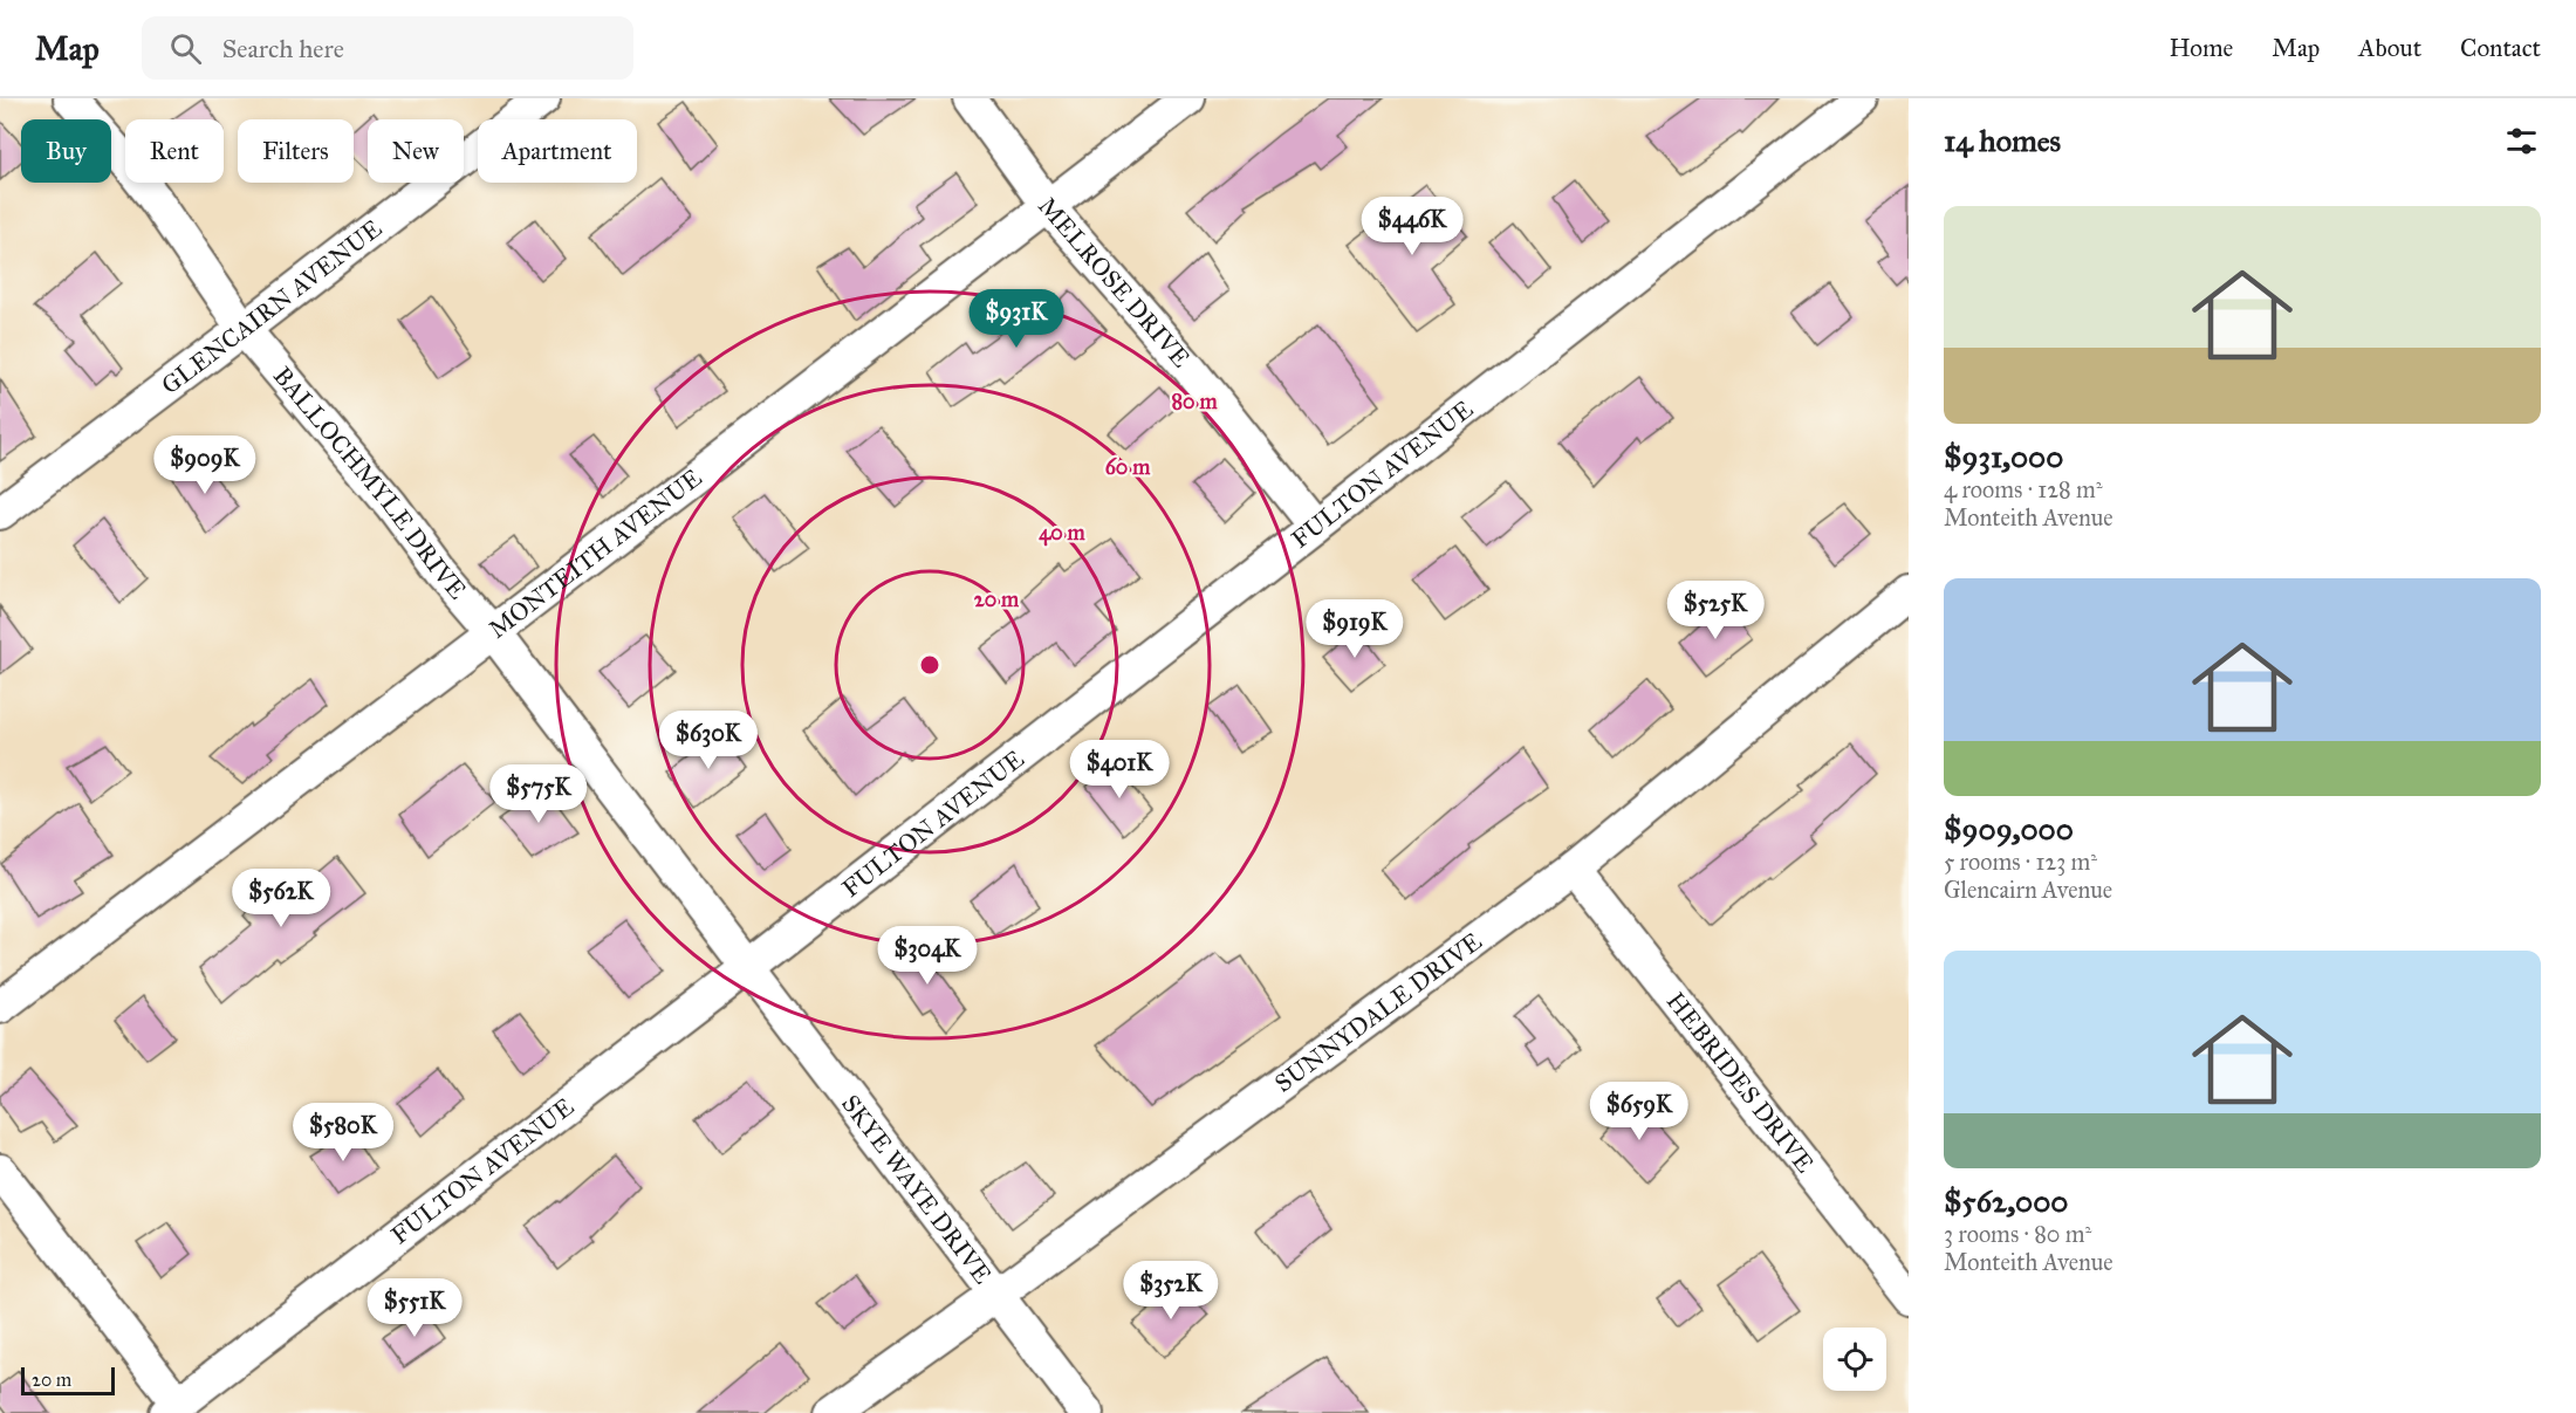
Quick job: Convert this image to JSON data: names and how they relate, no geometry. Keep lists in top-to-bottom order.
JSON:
{
  "streets": {
    "street": [
      "MELROSE DRIVE",
      "GLENCAIRN AVENUE",
      "FULTON AVENUE",
      "BALLOCHMYLE DRIVE",
      "MONTEITH AVENUE",
      "SUNNYDALE DRIVE",
      "HEBRIDES DRIVE",
      "SKYE WAYE DRIVE"
    ]
  },
  "crossings": [
    ["MELROSE DRIVE", "FULTON AVENUE"],
    ["MELROSE DRIVE", "MONTEITH AVENUE"],
    ["GLENCAIRN AVENUE", "BALLOCHMYLE DRIVE"],
    ["FULTON AVENUE", "BALLOCHMYLE DRIVE"],
    ["FULTON AVENUE", "SKYE WAYE DRIVE"],
    ["BALLOCHMYLE DRIVE", "MONTEITH AVENUE"],
    ["BALLOCHMYLE DRIVE", "SKYE WAYE DRIVE"],
    ["SUNNYDALE DRIVE", "HEBRIDES DRIVE"],
    ["SUNNYDALE DRIVE", "SKYE WAYE DRIVE"]
  ],
  "scale_bar": "20 m",
  "page": {
    "header": "Map",
    "search": "Search here",
    "nav": [
      "Home",
      "Map",
      "About",
      "Contact"
    ],
    "heading": "14 homes",
    "chip": [
      "Buy",
      "Rent",
      "Filters",
      "New",
      "Apartment"
    ],
    "list": [
      {
        "name": "$931,000",
        "note": "4 rooms · 128 m² · Monteith Avenue"
      },
      {
        "name": "$909,000",
        "note": "5 rooms · 123 m² · Glencairn Avenue"
      },
      {
        "name": "$562,000",
        "note": "3 rooms · 80 m² · Monteith Avenue"
      }
    ],
    "price": [
      "$446K",
      "$931K",
      "$909K",
      "$525K",
      "$919K",
      "$630K",
      "$401K",
      "$575K",
      "$562K",
      "$304K",
      "$659K",
      "$580K",
      "$352K",
      "$551K"
    ],
    "scale": "20 m"
  },
  "rings": [
    "80 m",
    "60 m",
    "40 m",
    "20 m"
  ]
}
